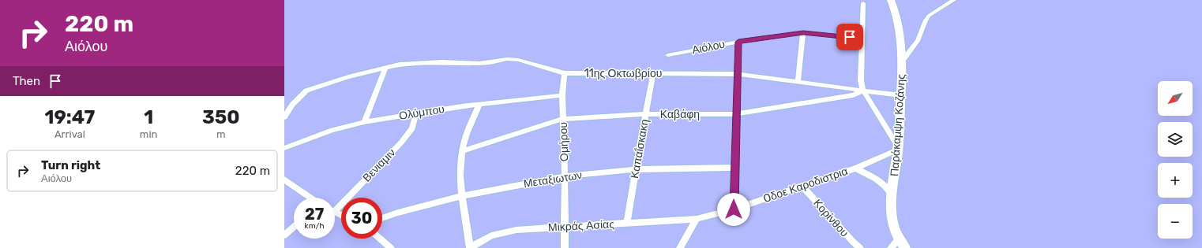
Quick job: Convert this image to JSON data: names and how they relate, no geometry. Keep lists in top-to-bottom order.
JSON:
{
  "streets": {
    "main road": ["Παράκαμψη Κοζάνης"],
    "street": [
      "Αιόλου",
      "11ης Οκτωβρίου",
      "Ολύμπου",
      "Καβάφη",
      "Ομήρου",
      "Καπαΐσκακη",
      "Βενιαμιν",
      "Μεταξιωτων",
      "Oδοε Καροδιστρια",
      "Κορίνθου",
      "Μικράς Ασίας"
    ]
  },
  "crossings": [
    ["11ης Οκτωβρίου", "Καβάφη"],
    ["11ης Οκτωβρίου", "Ομήρου"],
    ["11ης Οκτωβρίου", "Καπαΐσκακη"],
    ["Ολύμπου", "Ομήρου"],
    ["Ολύμπου", "Βενιαμιν"],
    ["Καβάφη", "Παράκαμψη Κοζάνης"],
    ["Καβάφη", "Ομήρου"],
    ["Καβάφη", "Καπαΐσκακη"],
    ["Παράκαμψη Κοζάνης", "Oδοε Καροδιστρια"],
    ["Ομήρου", "Μεταξιωτων"],
    ["Ομήρου", "Μικράς Ασίας"],
    ["Καπαΐσκακη", "Μεταξιωτων"],
    ["Καπαΐσκακη", "Μικράς Ασίας"],
    ["Oδοε Καροδιστρια", "Κορίνθου"],
    ["Oδοε Καροδιστρια", "Μικράς Ασίας"]
  ],
  "north": "bottom left",
  "page": {
    "turn": ["220 m", "Αιόλου"],
    "then": "Then",
    "map_buttons": ["+", "−"],
    "eta": [
      "19:47",
      "Arrival",
      "1",
      "min",
      "350",
      "m"
    ],
    "list": [
      {
        "name": "Turn right",
        "note": "Αιόλου",
        "value": "220 m"
      }
    ],
    "speed": "27 km/h",
    "limit": "30"
  }
}
